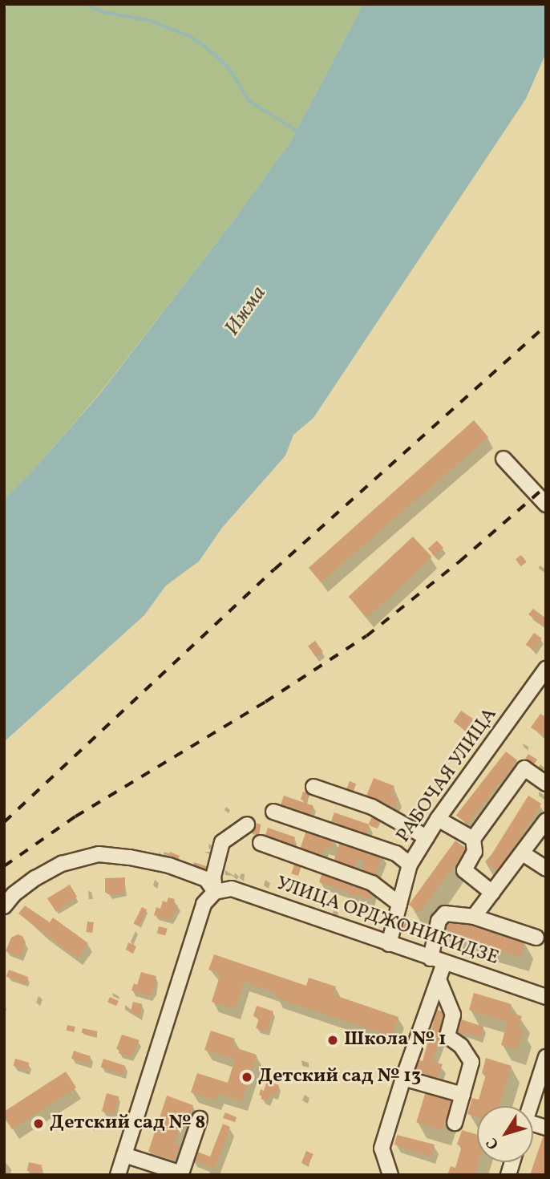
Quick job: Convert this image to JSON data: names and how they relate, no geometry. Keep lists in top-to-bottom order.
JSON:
{
  "streets": {
    "street": ["РАБОЧАЯ УЛИЦА", "УЛИЦА ОРДЖОНИКИДЗЕ"]
  },
  "crossings": [
    ["РАБОЧАЯ УЛИЦА", "УЛИЦА ОРДЖОНИКИДЗЕ"]
  ],
  "water": ["Ижма"],
  "places": ["Школа № 1", "Детский сад № 13", "Детский сад № 8"],
  "north": "bottom left"
}
